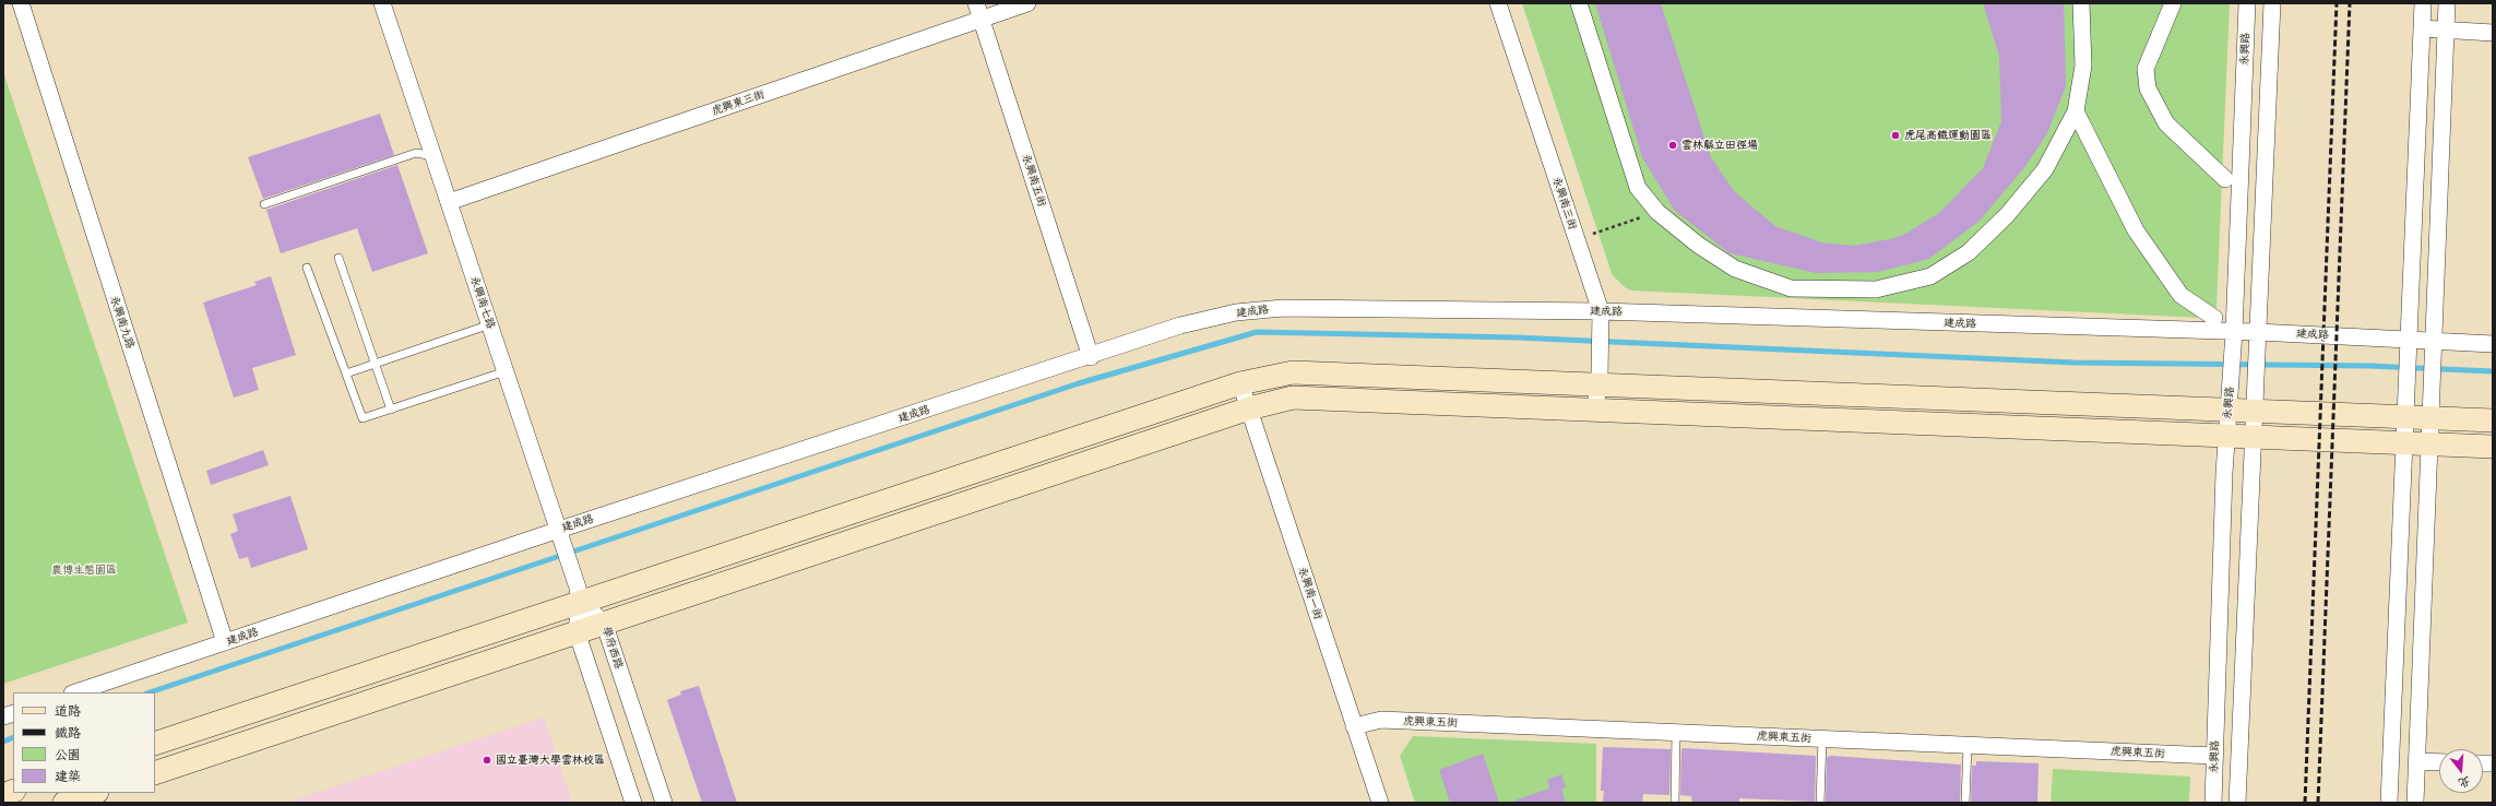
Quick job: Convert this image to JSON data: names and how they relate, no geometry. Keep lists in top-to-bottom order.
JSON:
{
  "streets": {
    "street": [
      "永興路",
      "虎興東三街",
      "永興南五街",
      "永興南三街",
      "永興南七路",
      "建成路",
      "永興南九路",
      "永興南一街",
      "學府西路",
      "虎興東五街"
    ]
  },
  "crossings": [
    ["永興路", "建成路"],
    ["永興路", "虎興東五街"],
    ["虎興東三街", "永興南五街"],
    ["虎興東三街", "永興南七路"],
    ["永興南五街", "建成路"],
    ["永興南三街", "建成路"],
    ["永興南七路", "建成路"],
    ["永興南七路", "學府西路"],
    ["建成路", "永興南九路"],
    ["永興南一街", "虎興東五街"]
  ],
  "parks": ["農博生態園區"],
  "places": ["虎尾高鐵運動園區", "雲林縣立田徑場", "國立臺灣大學雲林校區"],
  "legend": [
    "道路",
    "鐵路",
    "公園",
    "建築"
  ],
  "north": "bottom"
}
